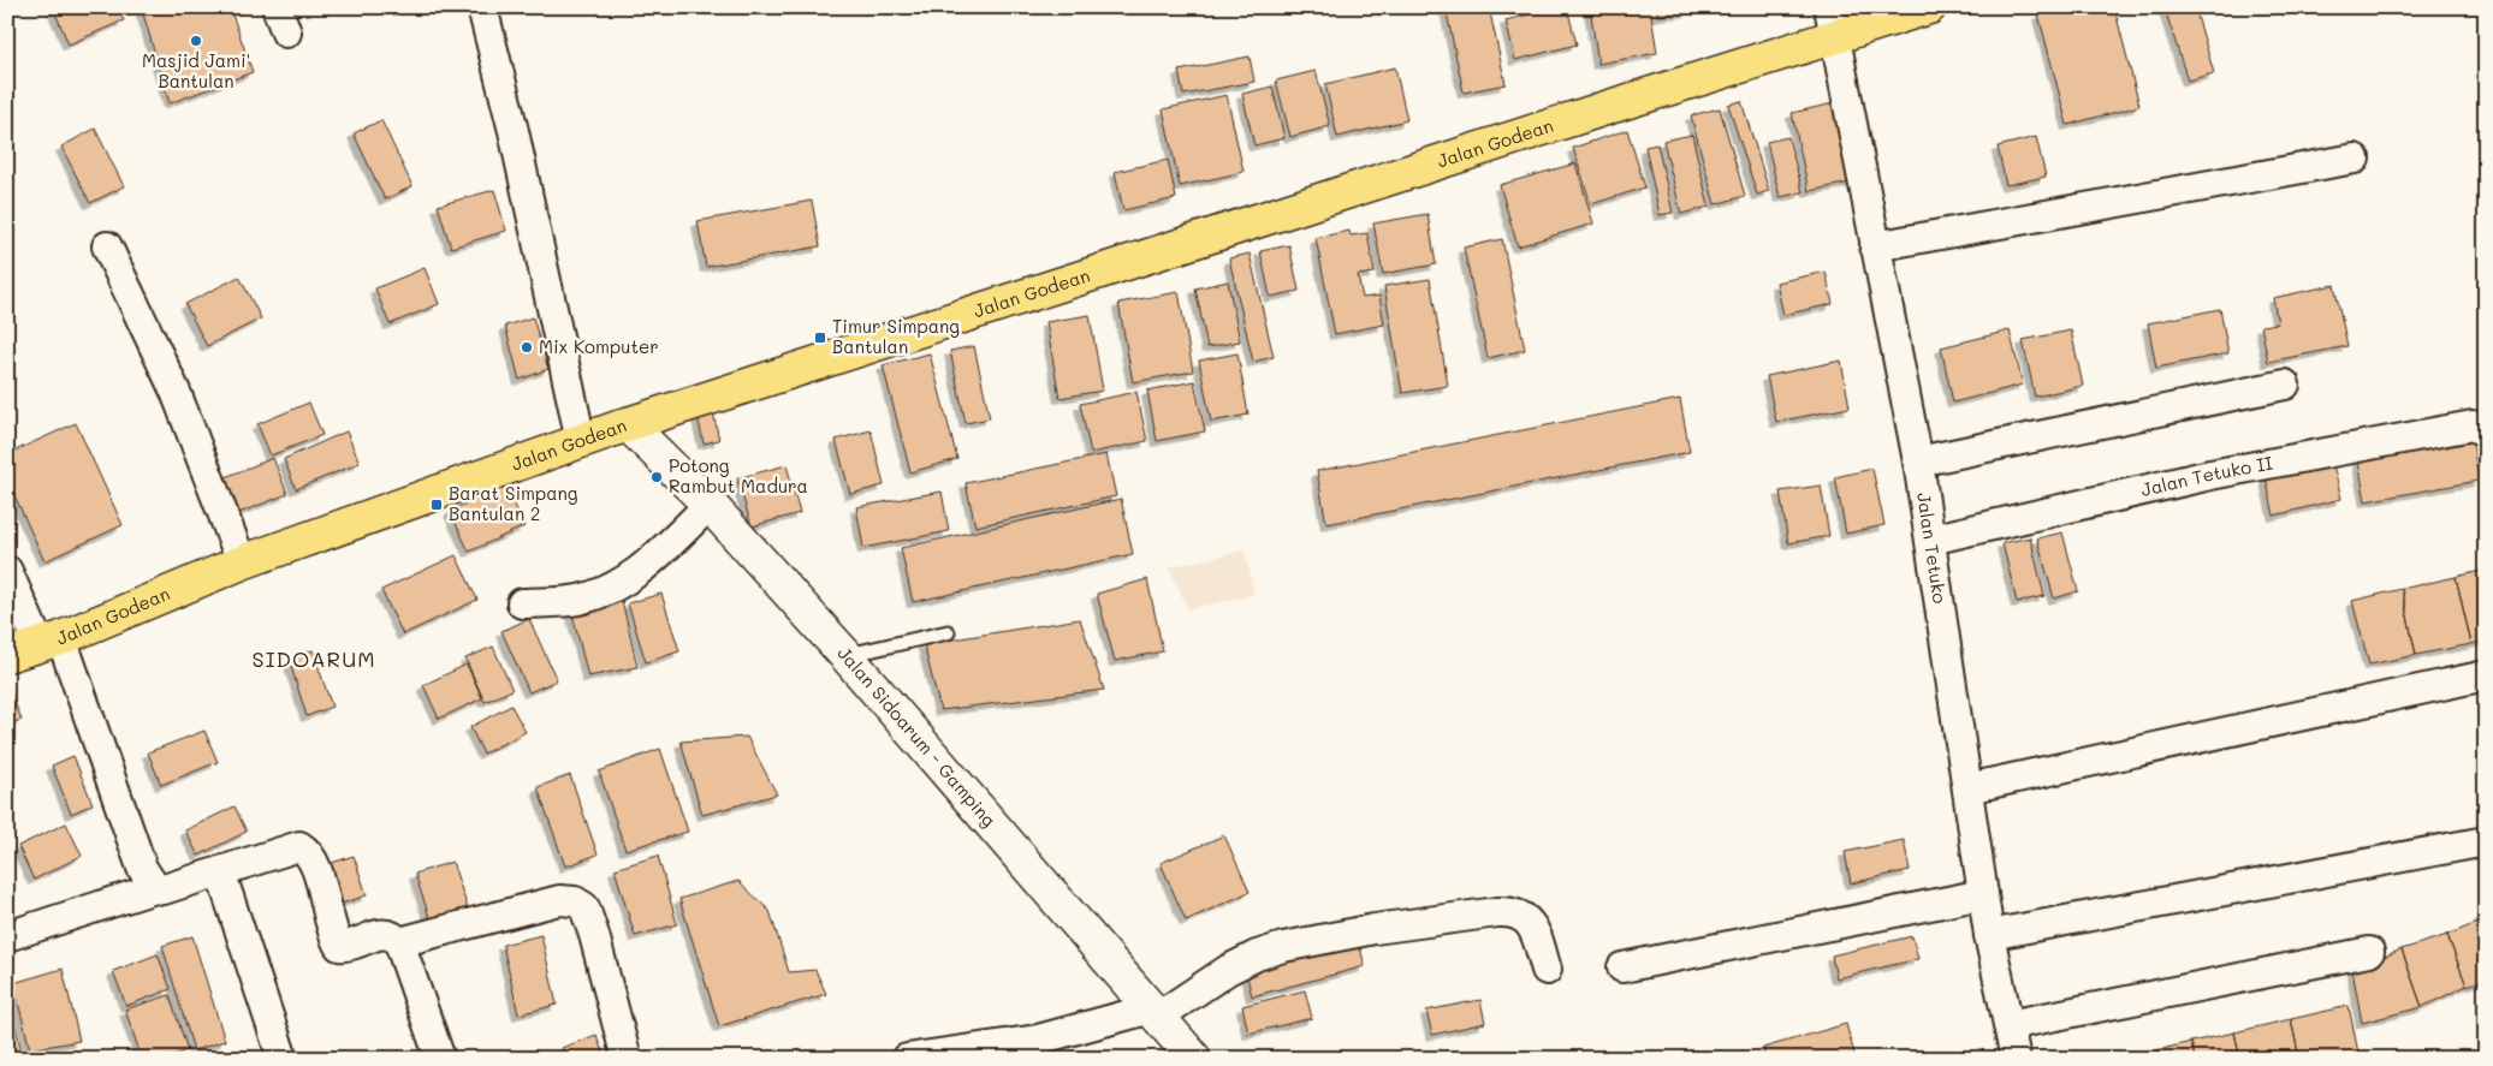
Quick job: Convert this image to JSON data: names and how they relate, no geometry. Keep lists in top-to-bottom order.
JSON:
{
  "streets": {
    "main road": ["Jalan Godean", "Jalan Sidoarum - Gamping"],
    "street": ["Jalan Tetuko II", "Jalan Tetuko"]
  },
  "crossings": [
    ["Jalan Godean", "Jalan Tetuko"],
    ["Jalan Godean", "Jalan Sidoarum - Gamping"],
    ["Jalan Tetuko II", "Jalan Tetuko"]
  ],
  "districts": ["SIDOARUM"],
  "places": {
    "other": ["Masjid Jami' Bantulan", "Mix Komputer", "Potong Rambut Madura"],
    "transit": ["Timur Simpang Bantulan", "Barat Simpang Bantulan 2"]
  }
}
